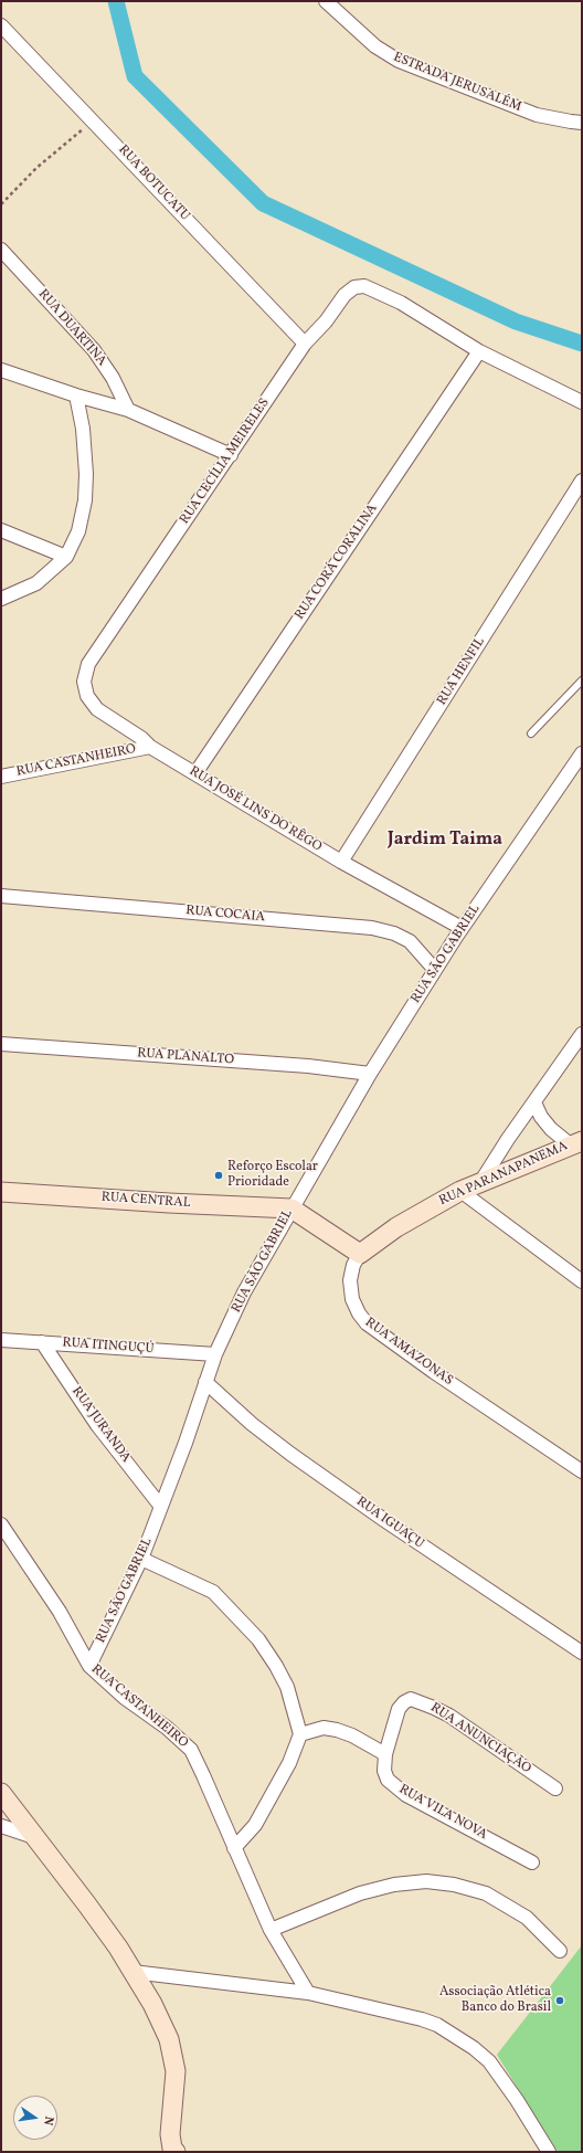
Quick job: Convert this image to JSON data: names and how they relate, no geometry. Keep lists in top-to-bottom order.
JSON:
{
  "streets": {
    "street": [
      "ESTRADA JERUSALÉM",
      "RUA BOTUCATU",
      "RUA DUARTINA",
      "RUA CECÍLIA MEIRELES",
      "RUA CORÁ CORALINA",
      "RUA HENFIL",
      "RUA CASTANHEIRO",
      "RUA JOSÉ LINS DO RÊGO",
      "RUA COCAIA",
      "RUA SÃO GABRIEL",
      "RUA PLANALTO",
      "RUA PARANAPANEMA",
      "RUA CENTRAL",
      "RUA ITINGUÇÚ",
      "RUA AMAZONAS",
      "RUA JURANDA",
      "RUA IGUAÇU",
      "RUA ANUNCIAÇÃO",
      "RUA VILA NOVA"
    ]
  },
  "crossings": [
    ["RUA BOTUCATU", "RUA CECÍLIA MEIRELES"],
    ["RUA CECÍLIA MEIRELES", "RUA CORÁ CORALINA"],
    ["RUA CECÍLIA MEIRELES", "RUA JOSÉ LINS DO RÊGO"],
    ["RUA CORÁ CORALINA", "RUA JOSÉ LINS DO RÊGO"],
    ["RUA HENFIL", "RUA JOSÉ LINS DO RÊGO"],
    ["RUA CASTANHEIRO", "RUA JOSÉ LINS DO RÊGO"],
    ["RUA CASTANHEIRO", "RUA SÃO GABRIEL"],
    ["RUA JOSÉ LINS DO RÊGO", "RUA SÃO GABRIEL"],
    ["RUA COCAIA", "RUA SÃO GABRIEL"],
    ["RUA SÃO GABRIEL", "RUA PLANALTO"],
    ["RUA SÃO GABRIEL", "RUA CENTRAL"],
    ["RUA SÃO GABRIEL", "RUA ITINGUÇÚ"],
    ["RUA SÃO GABRIEL", "RUA JURANDA"],
    ["RUA SÃO GABRIEL", "RUA IGUAÇU"],
    ["RUA PARANAPANEMA", "RUA AMAZONAS"],
    ["RUA ITINGUÇÚ", "RUA JURANDA"],
    ["RUA ANUNCIAÇÃO", "RUA VILA NOVA"]
  ],
  "districts": ["Jardim Taima"],
  "places": ["Reforço Escolar Prioridade", "Associação Atlética Banco do Brasil"],
  "north": "right"
}
